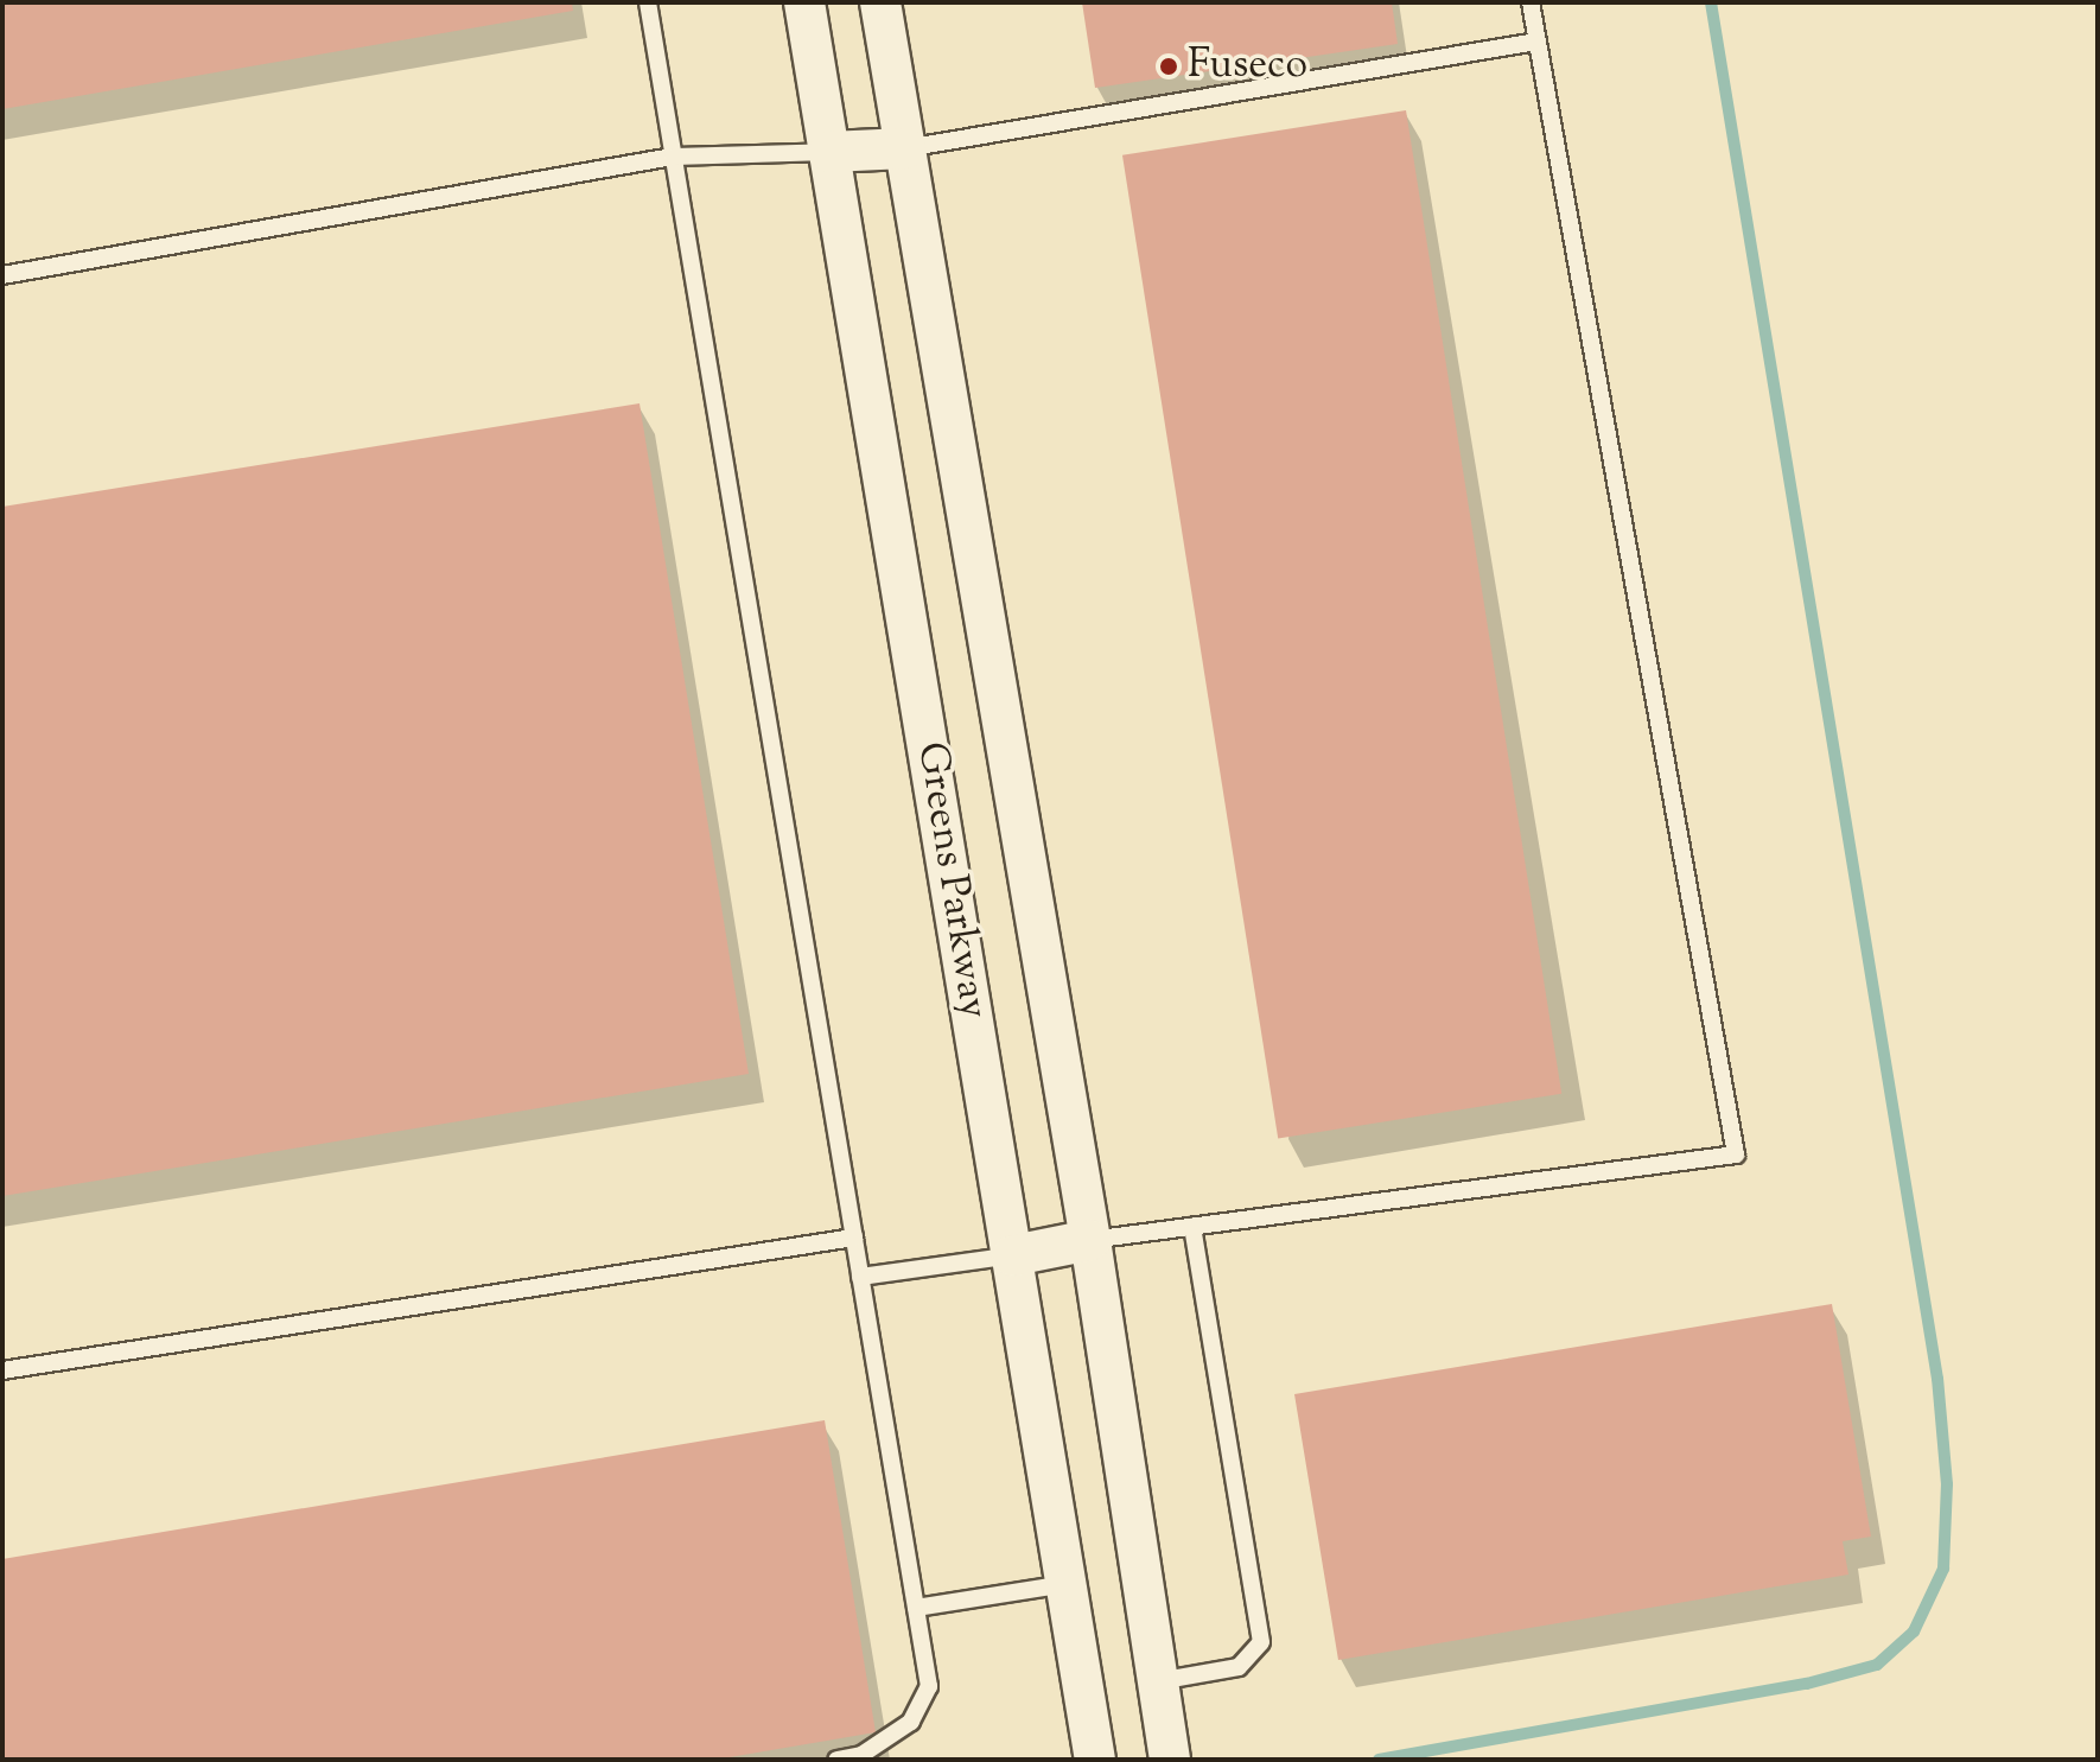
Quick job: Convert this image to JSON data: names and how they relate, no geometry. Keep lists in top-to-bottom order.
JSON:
{
  "streets": {
    "street": ["Greens Parkway"]
  },
  "places": ["Fuseco"]
}
